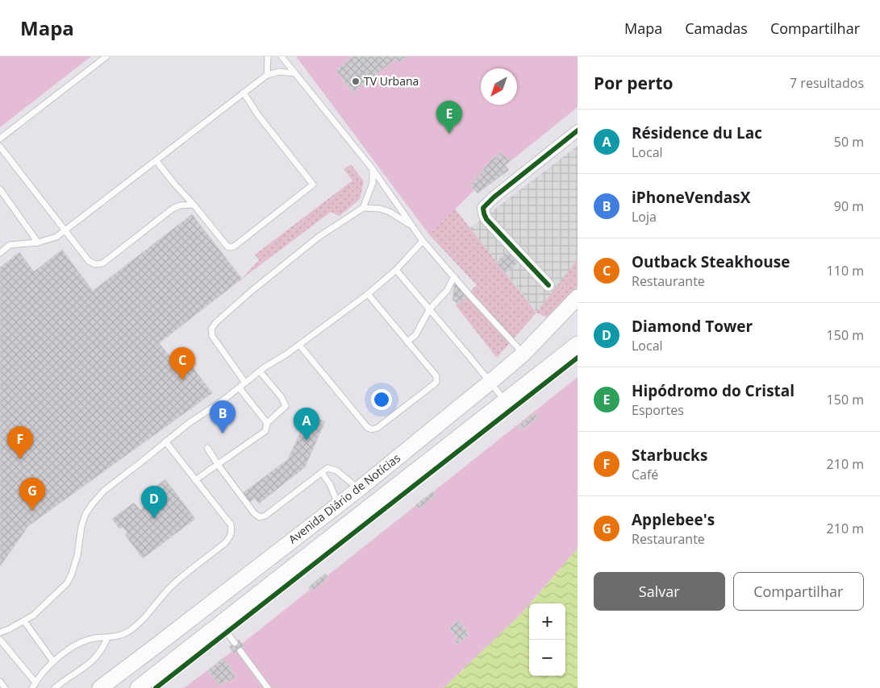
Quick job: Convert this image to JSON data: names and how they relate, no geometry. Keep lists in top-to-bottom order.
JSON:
{
  "streets": {
    "main road": ["Avenida Diário de Notícias"]
  },
  "places": ["TV Urbana"],
  "north": "bottom left",
  "page": {
    "header": "Mapa",
    "nav": ["Mapa", "Camadas", "Compartilhar"],
    "heading": ["Por perto", "7 resultados"],
    "pins": [
      "E",
      "C",
      "B",
      "A",
      "F",
      "G",
      "D"
    ],
    "list": [
      {
        "mark": "A",
        "name": "Résidence du Lac",
        "note": "Local",
        "value": "50 m"
      },
      {
        "mark": "B",
        "name": "iPhoneVendasX",
        "note": "Loja",
        "value": "90 m"
      },
      {
        "mark": "C",
        "name": "Outback Steakhouse",
        "note": "Restaurante",
        "value": "110 m"
      },
      {
        "mark": "D",
        "name": "Diamond Tower",
        "note": "Local",
        "value": "150 m"
      },
      {
        "mark": "E",
        "name": "Hipódromo do Cristal",
        "note": "Esportes",
        "value": "150 m"
      },
      {
        "mark": "F",
        "name": "Starbucks",
        "note": "Café",
        "value": "210 m"
      },
      {
        "mark": "G",
        "name": "Applebee's",
        "note": "Restaurante",
        "value": "210 m"
      }
    ],
    "buttons": ["Salvar", "Compartilhar"],
    "map_buttons": ["+", "−"]
  }
}
